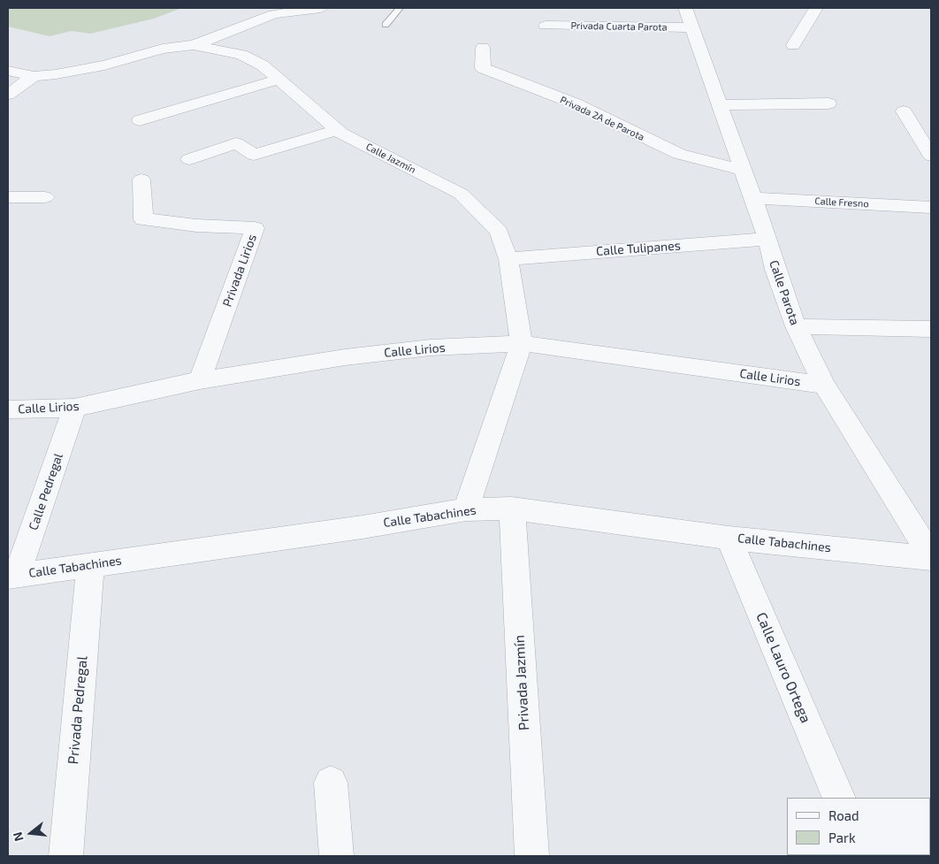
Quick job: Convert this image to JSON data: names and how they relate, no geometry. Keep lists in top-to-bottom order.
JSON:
{
  "streets": {
    "street": [
      "Privada Cuarta Parota",
      "Privada 2A de Parota",
      "Calle Jazmín",
      "Calle Fresno",
      "Calle Tulipanes",
      "Privada Lirios",
      "Calle Parota",
      "Calle Lirios",
      "Calle Pedregal",
      "Calle Tabachines",
      "Calle Lauro Ortega",
      "Privada Jazmín",
      "Privada Pedregal"
    ]
  },
  "crossings": [
    ["Privada Cuarta Parota", "Calle Parota"],
    ["Privada 2A de Parota", "Calle Parota"],
    ["Calle Jazmín", "Calle Tulipanes"],
    ["Calle Jazmín", "Calle Lirios"],
    ["Calle Jazmín", "Calle Tabachines"],
    ["Calle Fresno", "Calle Parota"],
    ["Calle Tulipanes", "Calle Parota"],
    ["Privada Lirios", "Calle Lirios"],
    ["Calle Parota", "Calle Lirios"],
    ["Calle Parota", "Calle Tabachines"],
    ["Calle Lirios", "Calle Pedregal"],
    ["Calle Pedregal", "Calle Tabachines"],
    ["Calle Tabachines", "Calle Lauro Ortega"],
    ["Calle Tabachines", "Privada Jazmín"],
    ["Calle Tabachines", "Privada Pedregal"]
  ],
  "legend": ["Road", "Park"],
  "north": "left"
}
